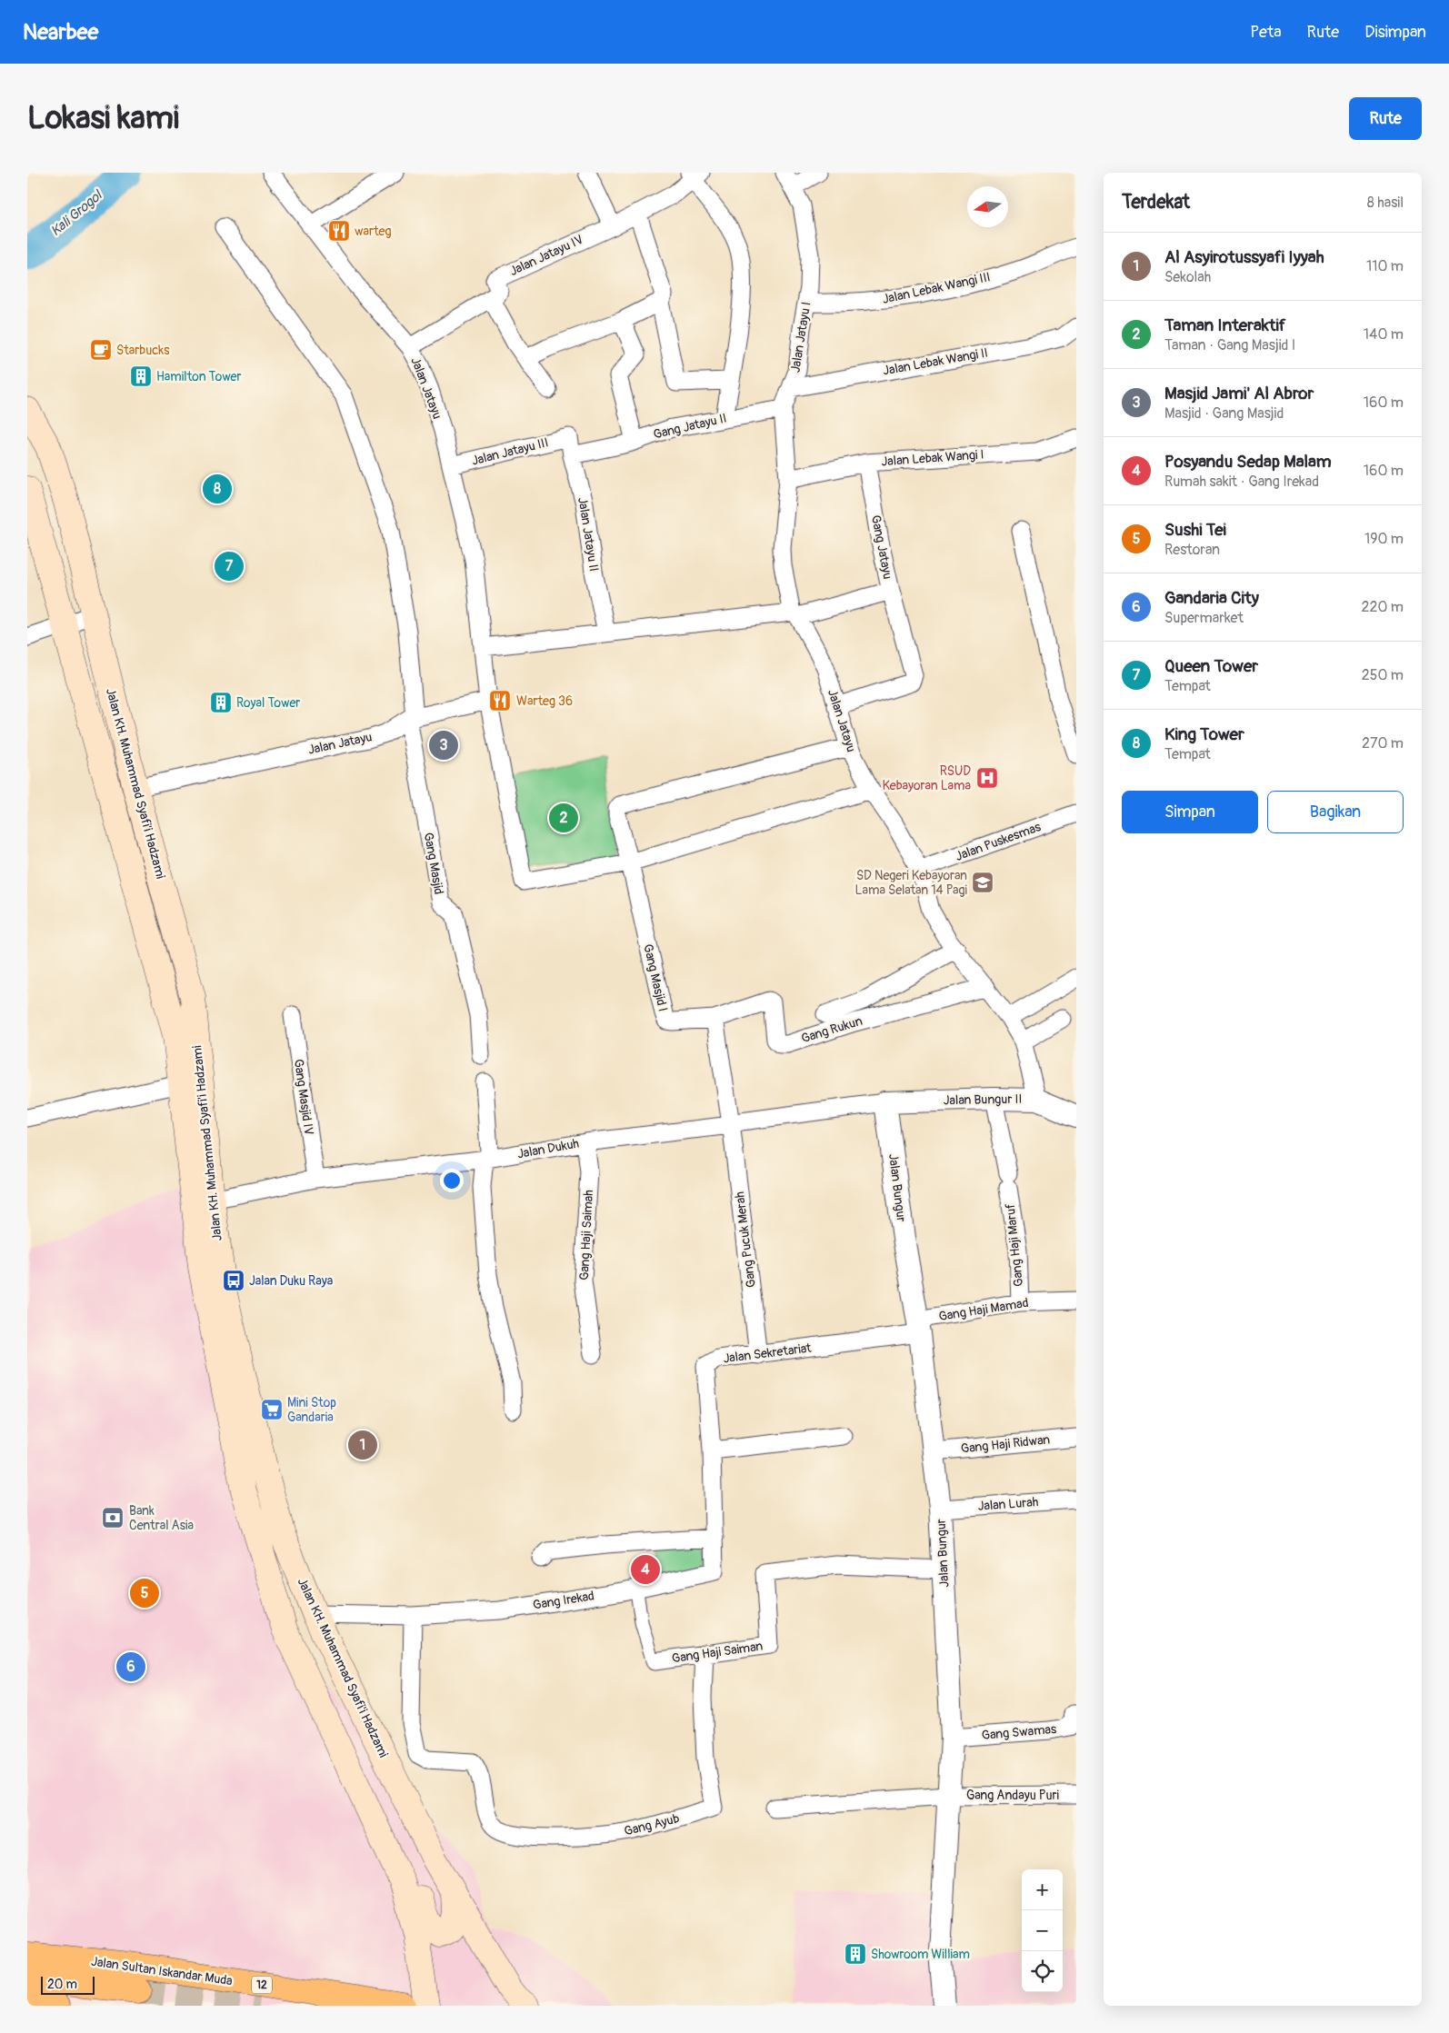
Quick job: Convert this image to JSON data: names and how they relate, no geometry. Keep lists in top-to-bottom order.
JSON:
{
  "streets": {
    "highway": ["Jalan Sultan Iskandar Muda", "12"],
    "main road": ["Jalan KH. Muhammad Syafi'i Hadzami"],
    "street": [
      "Jalan Jatayu IV",
      "Jalan Lebak Wangi III",
      "Jalan Jatayu I",
      "Jalan Lebak Wangi II",
      "Jalan Jatayu",
      "Gang Jatayu II",
      "Jalan Jatayu III",
      "Jalan Lebak Wangi I",
      "Jalan Jatayu II",
      "Gang Jatayu",
      "Jalan Puskesmas",
      "Gang Masjid",
      "Gang Masjid I",
      "Gang Rukun",
      "Gang Masjid IV",
      "Jalan Bungur II",
      "Jalan Dukuh",
      "Jalan Bungur",
      "Gang Haji Saimah",
      "Gang Pucuk Merah",
      "Gang Haji Maruf",
      "Gang Haji Mamad",
      "Jalan Sekretariat",
      "Gang Haji Ridwan",
      "Jalan Lurah",
      "Gang Irekad",
      "Gang Haji Saiman",
      "Gang Swamas",
      "Gang Andayu Puri",
      "Gang Ayub"
    ]
  },
  "crossings": [
    ["Jalan Lebak Wangi III", "Jalan Jatayu I"],
    ["Jalan Jatayu I", "Jalan Lebak Wangi II"],
    ["Jalan Jatayu I", "Jalan Jatayu"],
    ["Jalan Jatayu I", "Gang Jatayu II"],
    ["Jalan Jatayu I", "Jalan Lebak Wangi I"],
    ["Jalan Jatayu I", "Gang Jatayu"],
    ["Jalan Jatayu", "Jalan Jatayu III"],
    ["Jalan Jatayu", "Gang Jatayu"],
    ["Jalan Jatayu", "Jalan KH. Muhammad Syafi'i Hadzami"],
    ["Jalan Jatayu", "Jalan Puskesmas"],
    ["Jalan Jatayu", "Gang Masjid"],
    ["Jalan Jatayu", "Gang Rukun"],
    ["Jalan Jatayu", "Jalan Bungur II"],
    ["Gang Jatayu II", "Jalan Jatayu II"],
    ["Jalan Jatayu III", "Jalan Jatayu II"],
    ["Jalan Lebak Wangi I", "Gang Jatayu"],
    ["Jalan KH. Muhammad Syafi'i Hadzami", "Jalan Dukuh"],
    ["Jalan KH. Muhammad Syafi'i Hadzami", "Gang Irekad"],
    ["Gang Masjid I", "Gang Rukun"],
    ["Gang Masjid IV", "Jalan Dukuh"],
    ["Jalan Bungur II", "Jalan Dukuh"],
    ["Jalan Bungur II", "Jalan Bungur"],
    ["Jalan Bungur II", "Gang Haji Maruf"],
    ["Jalan Dukuh", "Jalan Bungur"],
    ["Jalan Dukuh", "Gang Haji Saimah"],
    ["Jalan Dukuh", "Gang Pucuk Merah"],
    ["Jalan Bungur", "Gang Haji Mamad"],
    ["Jalan Bungur", "Jalan Sekretariat"],
    ["Jalan Bungur", "Gang Haji Ridwan"],
    ["Jalan Bungur", "Jalan Lurah"],
    ["Jalan Bungur", "Gang Haji Saiman"],
    ["Jalan Bungur", "Gang Swamas"],
    ["Jalan Bungur", "Gang Andayu Puri"],
    ["Gang Pucuk Merah", "Jalan Sekretariat"],
    ["Gang Haji Maruf", "Gang Haji Mamad"],
    ["Gang Haji Mamad", "Jalan Sekretariat"],
    ["Jalan Sekretariat", "Gang Irekad"],
    ["Gang Irekad", "Gang Haji Saiman"],
    ["Gang Irekad", "Gang Ayub"],
    ["Gang Haji Saiman", "Gang Ayub"]
  ],
  "water": ["Kali Grogol"],
  "places": {
    "restaurant": ["warteg", "Warteg 36"],
    "cafe": ["Starbucks"],
    "building": ["Hamilton Tower", "Royal Tower", "Showroom William"],
    "hospital": ["RSUD Kebayoran Lama"],
    "school or university": ["SD Negeri Kebayoran Lama Selatan 14 Pagi"],
    "bus stop": ["Jalan Duku Raya"],
    "supermarket": ["Mini Stop Gandaria"],
    "bank": ["Bank Central Asia"]
  },
  "scale_bar": "20 m",
  "north": "left",
  "page": {
    "header": "Nearbee",
    "nav": ["Peta", "Rute", "Disimpan"],
    "buttons": [
      "Rute",
      ["Simpan", "Bagikan"]
    ],
    "title": "Lokasi kami",
    "heading": ["Terdekat", "8 hasil"],
    "list": [
      {
        "mark": "1",
        "name": "Al Asyirotussyafi Iyyah",
        "note": "Sekolah",
        "value": "110 m"
      },
      {
        "mark": "2",
        "name": "Taman Interaktif",
        "note": "Taman · Gang Masjid I",
        "value": "140 m"
      },
      {
        "mark": "3",
        "name": "Masjid Jami' Al Abror",
        "note": "Masjid · Gang Masjid",
        "value": "160 m"
      },
      {
        "mark": "4",
        "name": "Posyandu Sedap Malam",
        "note": "Rumah sakit · Gang Irekad",
        "value": "160 m"
      },
      {
        "mark": "5",
        "name": "Sushi Tei",
        "note": "Restoran",
        "value": "190 m"
      },
      {
        "mark": "6",
        "name": "Gandaria City",
        "note": "Supermarket",
        "value": "220 m"
      },
      {
        "mark": "7",
        "name": "Queen Tower",
        "note": "Tempat",
        "value": "250 m"
      },
      {
        "mark": "8",
        "name": "King Tower",
        "note": "Tempat",
        "value": "270 m"
      }
    ],
    "pins": [
      "8",
      "7",
      "3",
      "2",
      "1",
      "4",
      "5",
      "6"
    ],
    "map_buttons": ["+", "−"],
    "scale": "20 m"
  }
}
